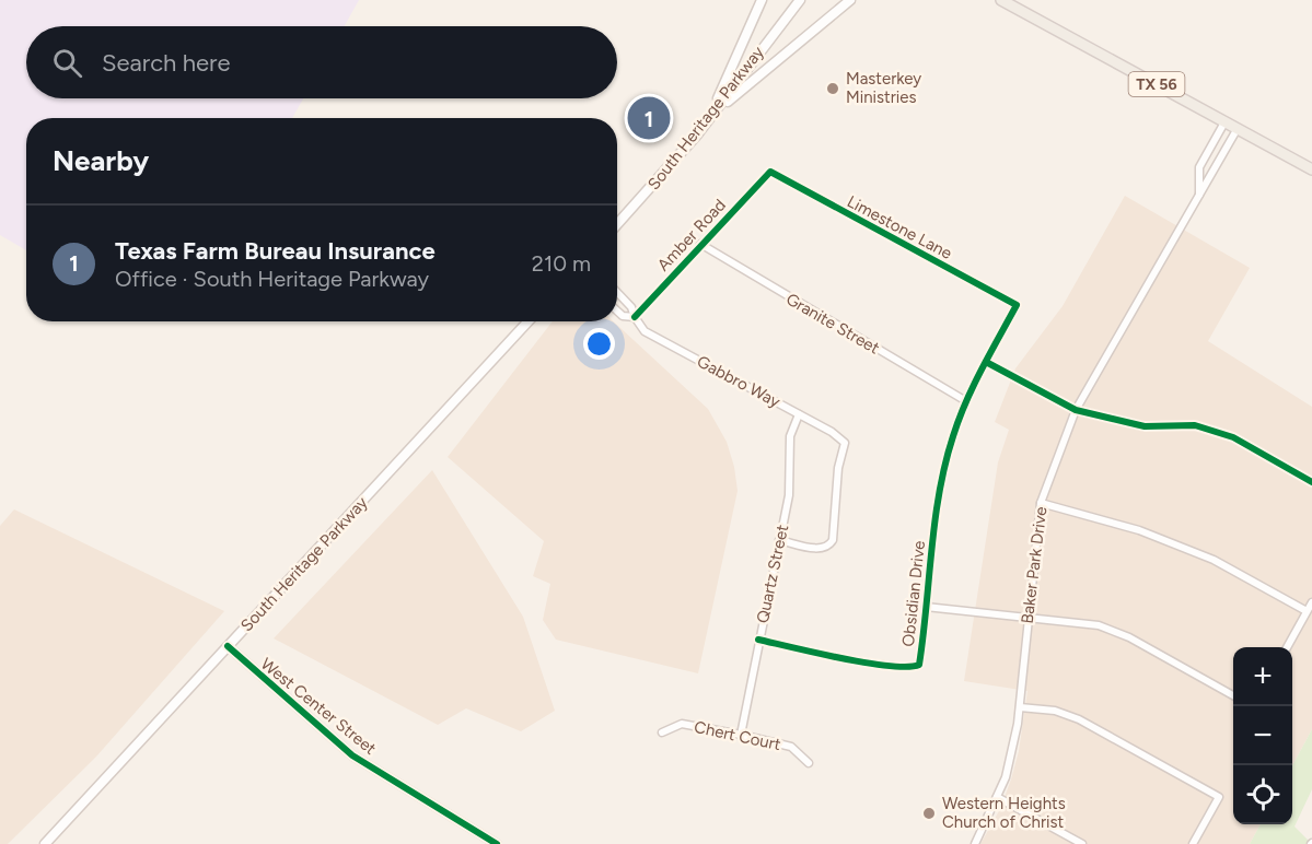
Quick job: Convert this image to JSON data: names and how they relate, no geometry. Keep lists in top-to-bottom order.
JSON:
{
  "streets": {
    "main road": ["TX 56", "South Heritage Parkway"],
    "street": [
      "Limestone Lane",
      "Amber Road",
      "Granite Street",
      "Gabbro Way",
      "Baker Park Drive",
      "Quartz Street",
      "Obsidian Drive",
      "West Center Street",
      "Chert Court"
    ]
  },
  "crossings": [
    ["TX 56", "Baker Park Drive"],
    ["South Heritage Parkway", "West Center Street"],
    ["Limestone Lane", "Amber Road"],
    ["Limestone Lane", "Obsidian Drive"],
    ["Amber Road", "Granite Street"],
    ["Amber Road", "Gabbro Way"],
    ["Granite Street", "Obsidian Drive"],
    ["Gabbro Way", "Quartz Street"],
    ["Quartz Street", "Obsidian Drive"],
    ["Quartz Street", "Chert Court"]
  ],
  "places": ["Masterkey Ministries", "Western Heights Church of Christ"],
  "page": {
    "search": "Search here",
    "pins": "1",
    "heading": "Nearby",
    "list": [
      {
        "mark": "1",
        "name": "Texas Farm Bureau Insurance",
        "note": "Office · South Heritage Parkway",
        "value": "210 m"
      }
    ],
    "map_buttons": ["+", "−"]
  }
}
